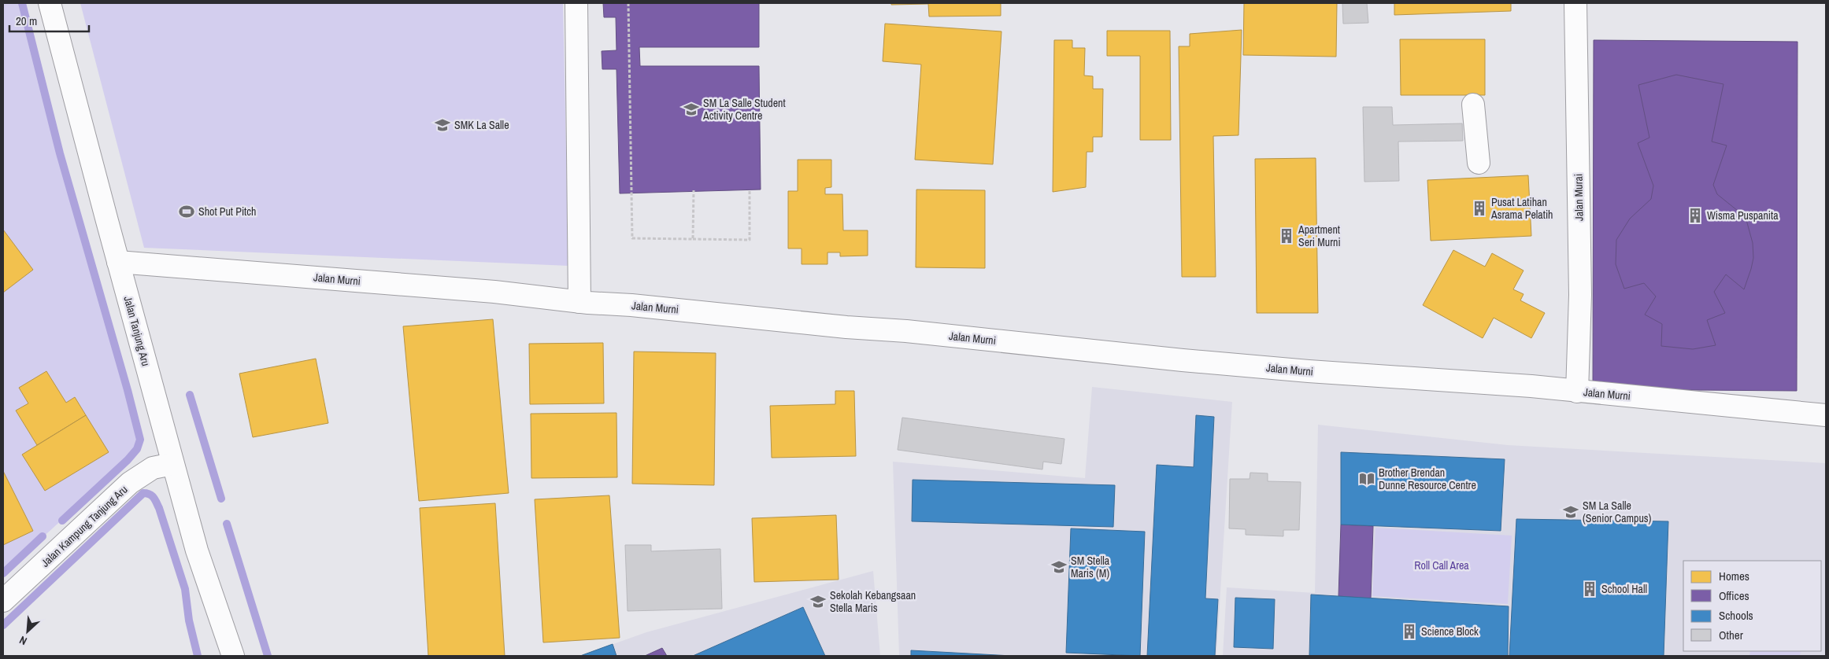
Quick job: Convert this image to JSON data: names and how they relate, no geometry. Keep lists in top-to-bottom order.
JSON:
{
  "streets": {
    "street": [
      "Jalan Murai",
      "Jalan Murni",
      "Jalan Tanjung Aru",
      "Jalan Kampung Tanjung Aru"
    ]
  },
  "crossings": [
    ["Jalan Murai", "Jalan Murni"],
    ["Jalan Murni", "Jalan Tanjung Aru"],
    ["Jalan Tanjung Aru", "Jalan Kampung Tanjung Aru"]
  ],
  "parks": ["Roll Call Area"],
  "places": {
    "school or university": [
      "SM La Salle Student Activity Centre",
      "SMK La Salle",
      "SM La Salle (Senior Campus)",
      "SM Stella Maris (M)",
      "Sekolah Kebangsaan Stella Maris"
    ],
    "building": [
      "Pusat Latihan Asrama Pelatih",
      "Wisma Puspanita",
      "Apartment Seri Murni",
      "School Hall",
      "Science Block"
    ],
    "sports": ["Shot Put Pitch"],
    "library": ["Brother Brendan Dunne Resource Centre"]
  },
  "legend": [
    "Homes",
    "Offices",
    "Schools",
    "Other"
  ],
  "scale_bar": "20 m",
  "north": "bottom left"
}
